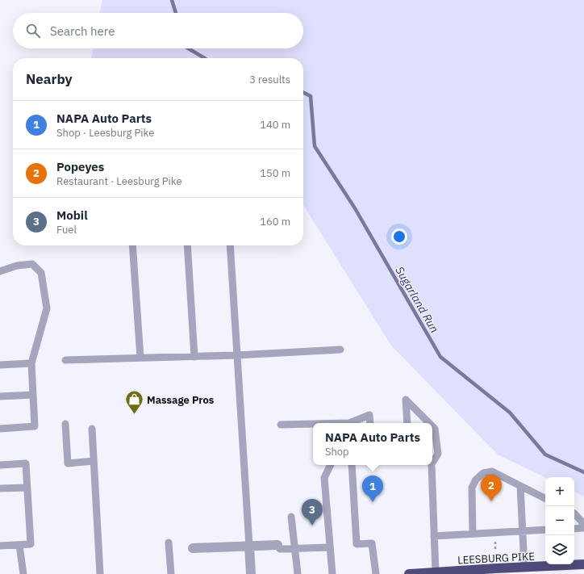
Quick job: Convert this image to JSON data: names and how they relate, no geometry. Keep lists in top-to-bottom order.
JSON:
{
  "streets": {
    "highway": ["LEESBURG PIKE"]
  },
  "water": ["Sugarland Run"],
  "places": {
    "shop": ["Massage Pros"]
  },
  "page": {
    "search": "Search here",
    "heading": ["Nearby", "3 results"],
    "list": [
      {
        "mark": "1",
        "name": "NAPA Auto Parts",
        "note": "Shop · Leesburg Pike",
        "value": "140 m"
      },
      {
        "mark": "2",
        "name": "Popeyes",
        "note": "Restaurant · Leesburg Pike",
        "value": "150 m"
      },
      {
        "mark": "3",
        "name": "Mobil",
        "note": "Fuel",
        "value": "160 m"
      }
    ],
    "popup": ["NAPA Auto Parts", "Shop"],
    "pins": ["2", "1", "3"],
    "map_buttons": ["+", "−"]
  }
}
